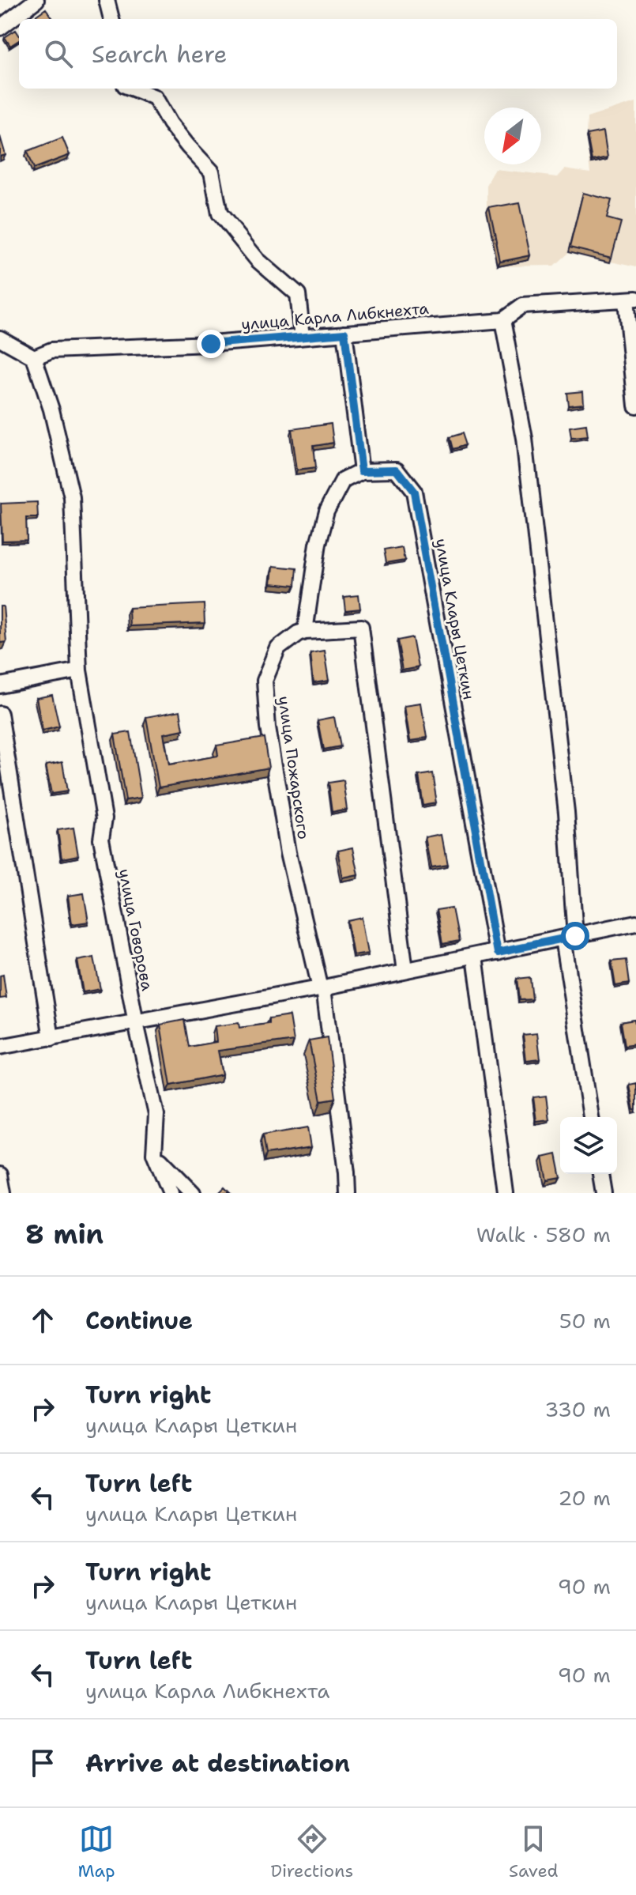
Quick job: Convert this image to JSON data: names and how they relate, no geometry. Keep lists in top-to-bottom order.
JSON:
{
  "streets": {
    "street": [
      "улица Карла Либкнехта",
      "улица Клары Цеткин",
      "улица Пожарского",
      "улица Говорова"
    ]
  },
  "crossings": [
    ["улица Карла Либкнехта", "улица Говорова"]
  ],
  "north": "bottom left",
  "page": {
    "search": "Search here",
    "heading": ["8 min", "Walk · 580 m"],
    "list": [
      ["Continue", "50 m"],
      ["Turn right", "улица Клары Цеткин", "330 m"],
      ["Turn left", "улица Клары Цеткин", "20 m"],
      ["Turn right", "улица Клары Цеткин", "90 m"],
      ["Turn left", "улица Карла Либкнехта", "90 m"],
      "Arrive at destination"
    ],
    "nav": ["Map", "Directions", "Saved"]
  }
}
